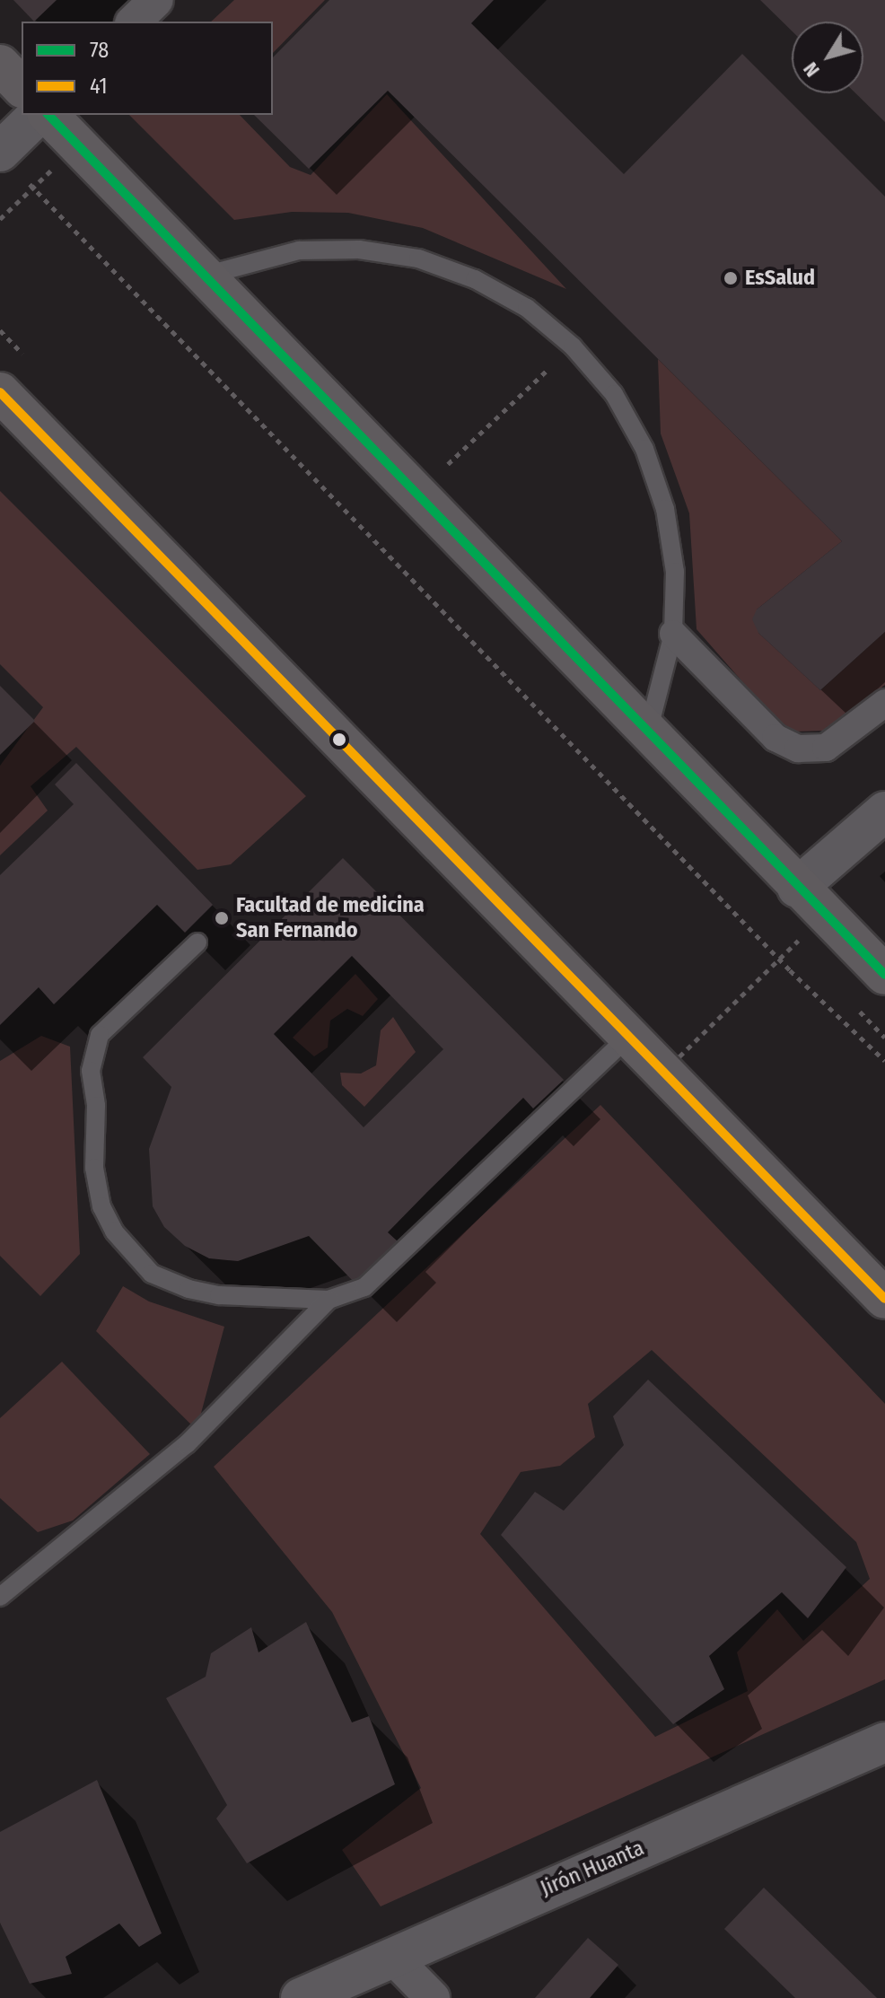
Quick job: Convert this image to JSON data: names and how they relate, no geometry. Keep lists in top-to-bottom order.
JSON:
{
  "streets": {
    "street": ["Jirón Huanta"]
  },
  "places": ["EsSalud", "Facultad de medicina San Fernando"],
  "lines": ["transit line 78", "transit line 41"],
  "legend": ["78", "41"],
  "north": "bottom left"
}
